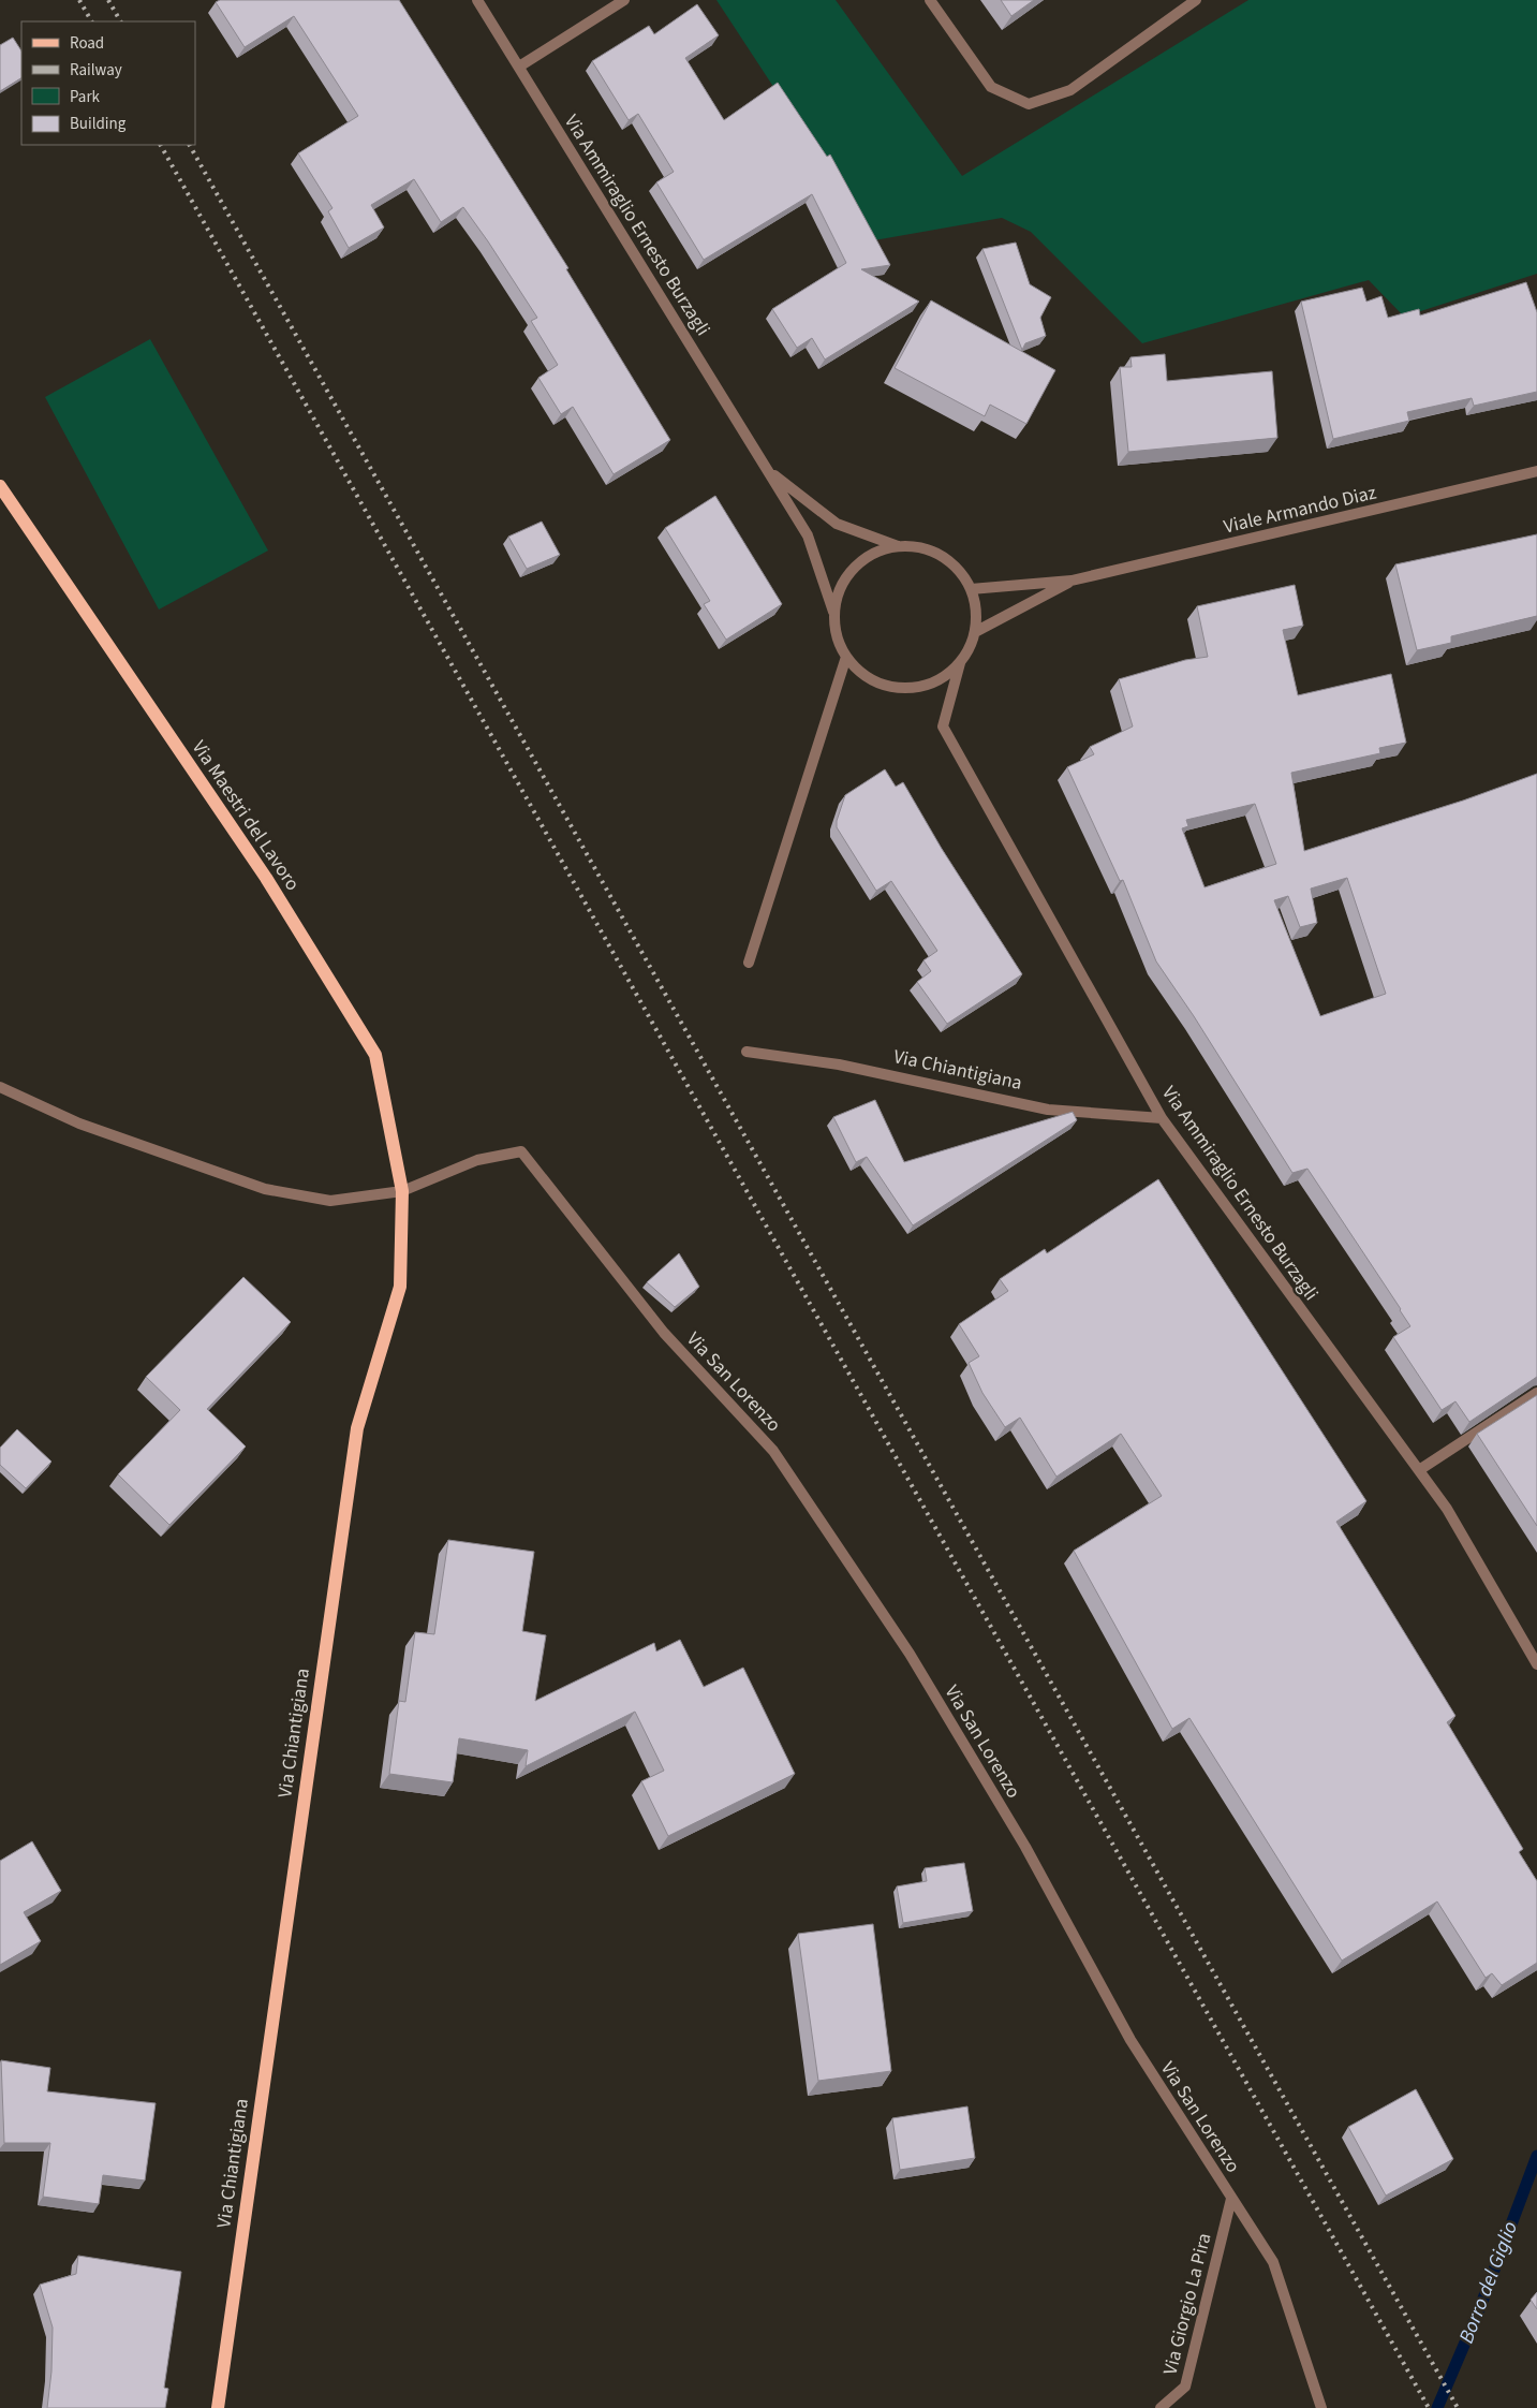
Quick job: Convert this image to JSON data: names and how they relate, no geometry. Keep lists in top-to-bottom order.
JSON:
{
  "streets": {
    "main road": ["Via Maestri del Lavoro", "Via Chiantigiana"],
    "street": [
      "Via Ammiraglio Ernesto Burzagli",
      "Viale Armando Diaz",
      "Via San Lorenzo",
      "Via Giorgio La Pira"
    ]
  },
  "crossings": [
    ["Via Ammiraglio Ernesto Burzagli", "Viale Armando Diaz"],
    ["Via Ammiraglio Ernesto Burzagli", "Via Chiantigiana"],
    ["Via Maestri del Lavoro", "Via Chiantigiana"],
    ["Via Maestri del Lavoro", "Via San Lorenzo"],
    ["Via Chiantigiana", "Via San Lorenzo"],
    ["Via San Lorenzo", "Via Giorgio La Pira"]
  ],
  "water": ["Borro del Giglio"],
  "legend": [
    "Road",
    "Railway",
    "Park",
    "Building"
  ]
}
